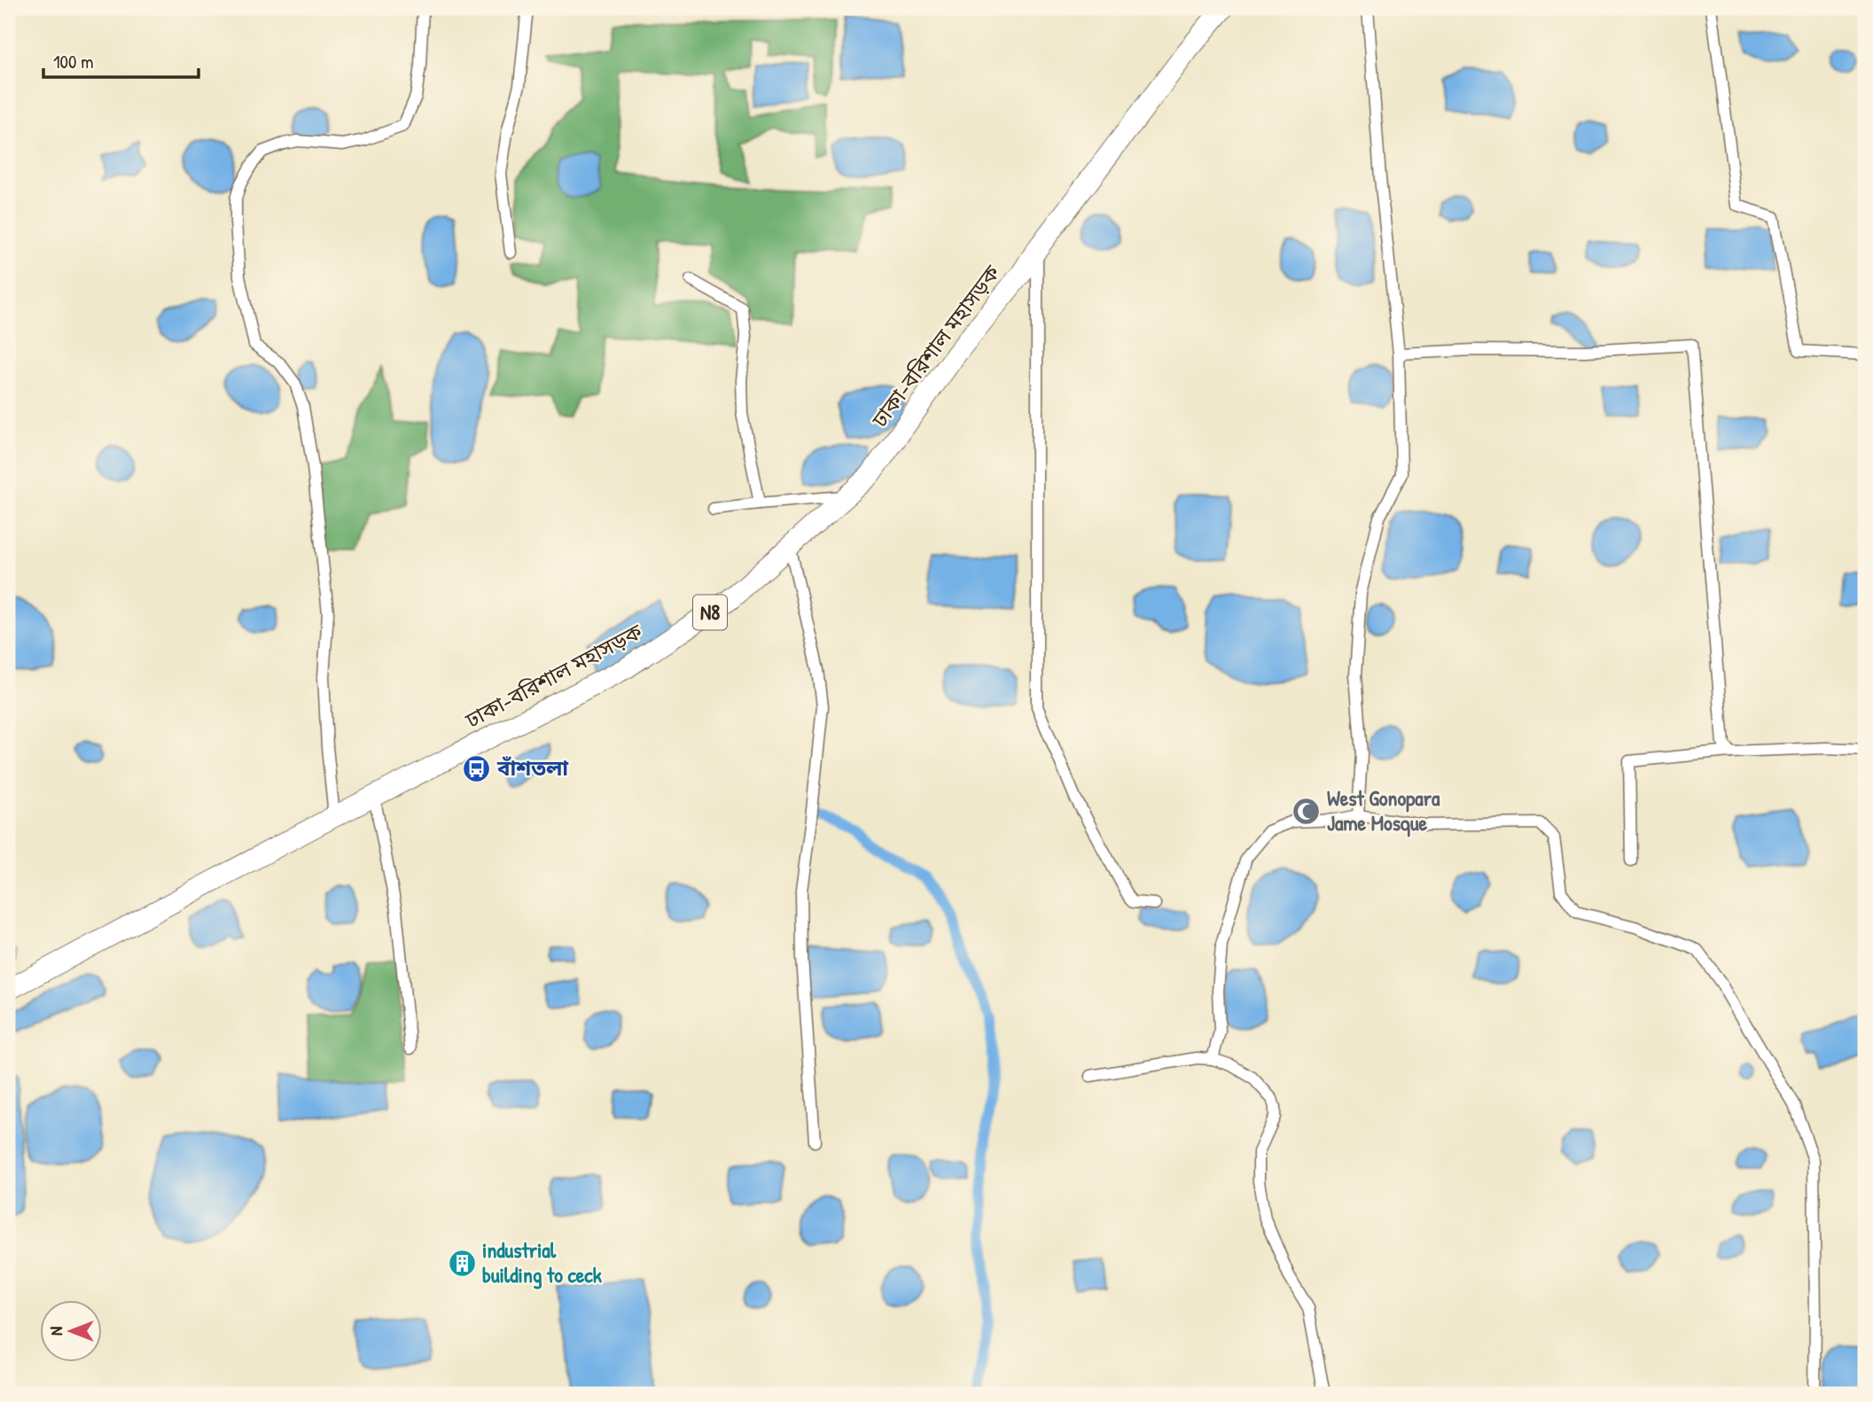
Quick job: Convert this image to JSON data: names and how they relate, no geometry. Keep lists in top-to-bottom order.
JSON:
{
  "streets": {
    "highway": ["ঢাকা-বরিশাল মহাসড়ক", "N8"]
  },
  "places": {
    "bus stop": ["বাঁশতলা"],
    "mosque": ["West Gonopara Jame Mosque"],
    "building": ["industrial building to ceck"]
  },
  "scale_bar": "100 m",
  "north": "left"
}
